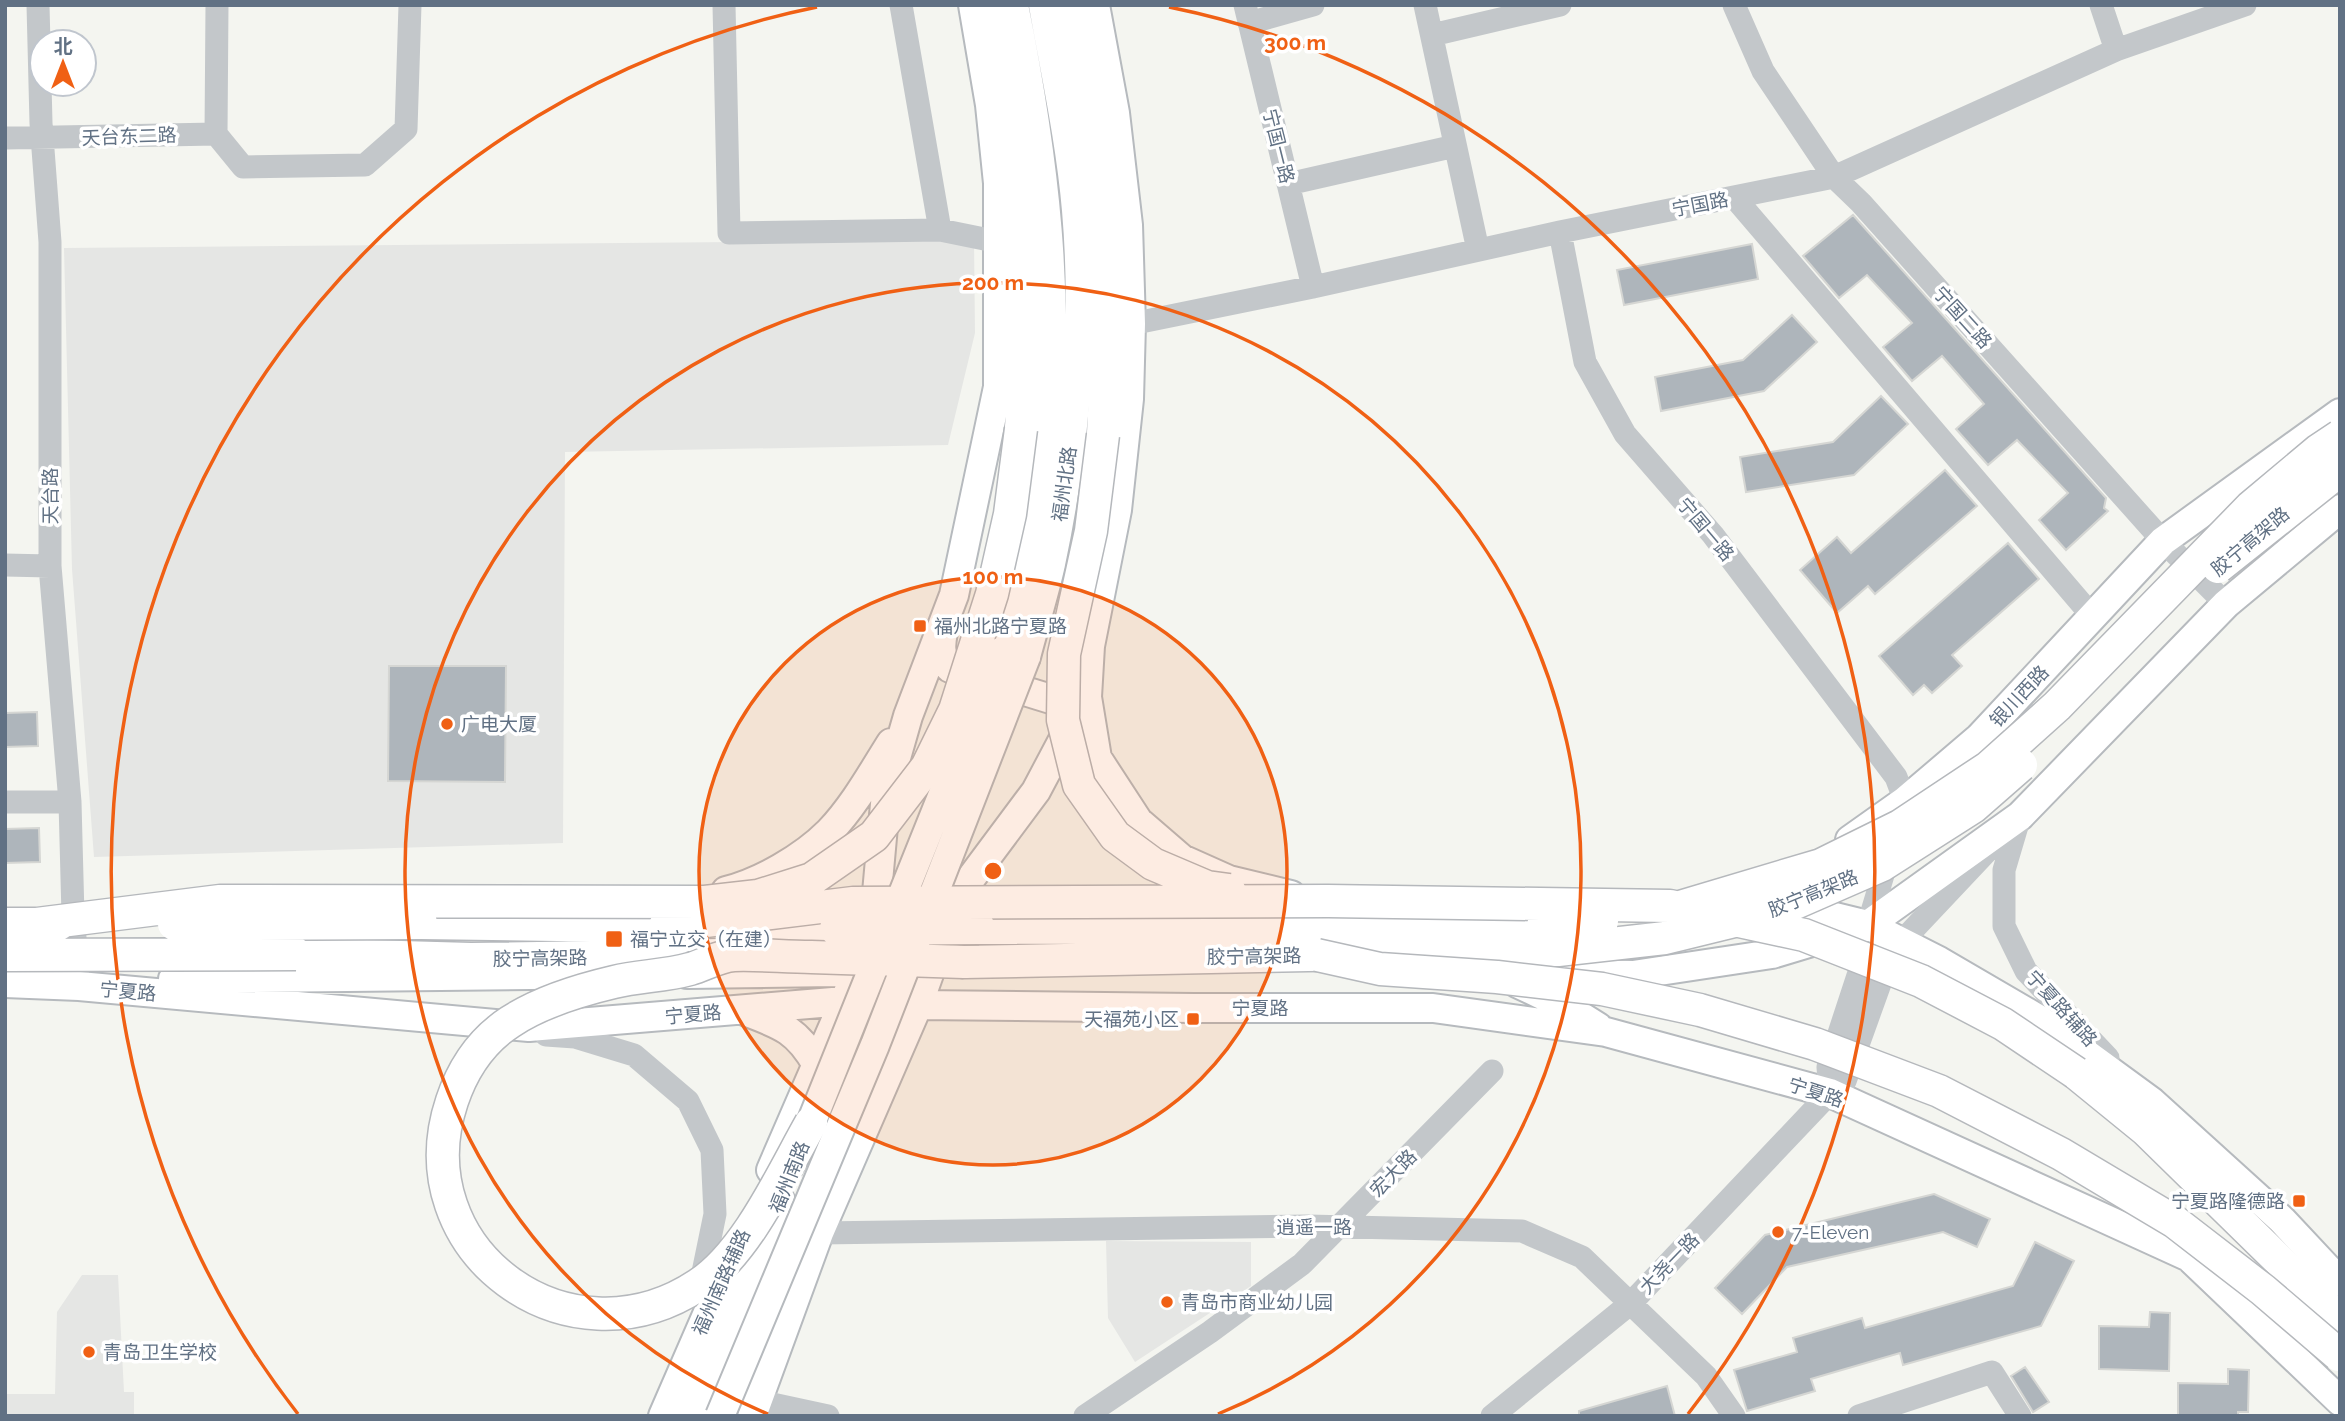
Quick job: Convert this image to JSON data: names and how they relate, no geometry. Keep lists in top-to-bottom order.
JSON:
{
  "streets": {
    "highway": ["胶宁高架路"],
    "main road": [
      "福州北路",
      "银川西路",
      "宁夏路",
      "福州南路",
      "福州南路辅路"
    ],
    "street": [
      "天台东二路",
      "宁国一路",
      "宁国路",
      "宁国二路",
      "天台路",
      "宁夏路辅路",
      "宏大路",
      "逍遥一路",
      "大尧一路"
    ]
  },
  "crossings": [
    ["天台东二路", "天台路"],
    ["宁国一路", "宁国路"],
    ["宁国一路", "银川西路"],
    ["宁国路", "宁国二路"],
    ["宁国二路", "银川西路"],
    ["福州北路", "福州南路"],
    ["福州北路", "福州南路辅路"],
    ["天台路", "宁夏路"],
    ["宁夏路", "大尧一路"],
    ["宁夏路", "福州南路辅路"],
    ["宁夏路辅路", "大尧一路"],
    ["宏大路", "逍遥一路"],
    ["福州南路", "福州南路辅路"],
    ["逍遥一路", "大尧一路"]
  ],
  "places": {
    "transit": [
      "福州北路宁夏路",
      "福宁立交（在建）",
      "天福苑小区",
      "宁夏路隆德路"
    ],
    "other": [
      "广电大厦",
      "7-Eleven",
      "青岛市商业幼儿园",
      "青岛卫生学校"
    ]
  },
  "north": "top",
  "rings": ["300 m", "200 m", "100 m"]
}
